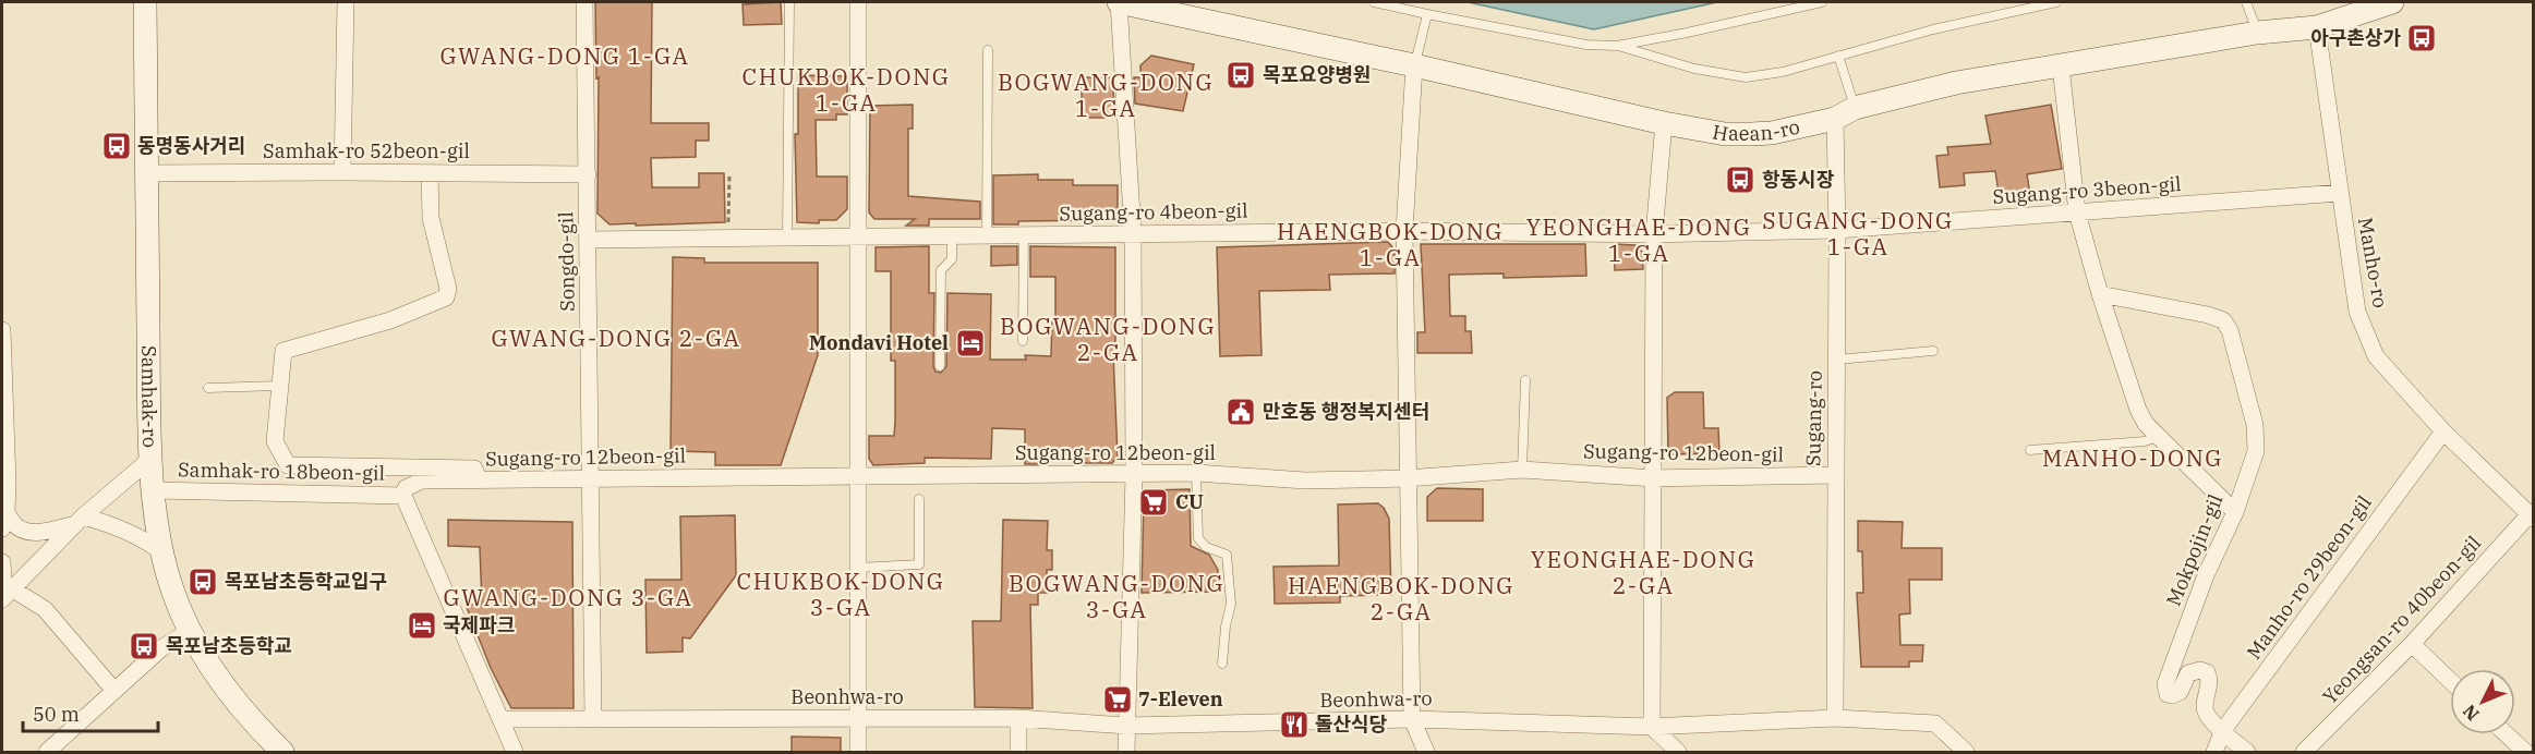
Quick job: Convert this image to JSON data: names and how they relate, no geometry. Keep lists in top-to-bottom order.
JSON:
{
  "streets": {
    "street": [
      "Haean-ro",
      "Samhak-ro 52beon-gil",
      "Sugang-ro 3beon-gil",
      "Sugang-ro 4beon-gil",
      "Songdo-gil",
      "Manho-ro",
      "Samhak-ro",
      "Sugang-ro",
      "Sugang-ro 12beon-gil",
      "Samhak-ro 18beon-gil",
      "Mokpojin-gil",
      "Manho-ro 29beon-gil",
      "Yeongsan-ro 40beon-gil",
      "Beonhwa-ro"
    ]
  },
  "crossings": [
    ["Haean-ro", "Manho-ro"],
    ["Haean-ro", "Sugang-ro"],
    ["Samhak-ro 52beon-gil", "Songdo-gil"],
    ["Samhak-ro 52beon-gil", "Samhak-ro"],
    ["Sugang-ro 3beon-gil", "Sugang-ro 4beon-gil"],
    ["Sugang-ro 3beon-gil", "Manho-ro"],
    ["Sugang-ro 3beon-gil", "Sugang-ro"],
    ["Sugang-ro 4beon-gil", "Songdo-gil"],
    ["Sugang-ro 4beon-gil", "Sugang-ro"],
    ["Songdo-gil", "Sugang-ro 12beon-gil"],
    ["Songdo-gil", "Beonhwa-ro"],
    ["Manho-ro", "Manho-ro 29beon-gil"],
    ["Manho-ro", "Yeongsan-ro 40beon-gil"],
    ["Samhak-ro", "Samhak-ro 18beon-gil"],
    ["Sugang-ro", "Sugang-ro 12beon-gil"],
    ["Sugang-ro", "Beonhwa-ro"],
    ["Sugang-ro 12beon-gil", "Samhak-ro 18beon-gil"],
    ["Samhak-ro 18beon-gil", "Beonhwa-ro"],
    ["Mokpojin-gil", "Manho-ro 29beon-gil"]
  ],
  "districts": [
    "GWANG-DONG 1-GA",
    "CHUKBOK-DONG 1-GA",
    "BOGWANG-DONG 1-GA",
    "SUGANG-DONG 1-GA",
    "YEONGHAE-DONG 1-GA",
    "HAENGBOK-DONG 1-GA",
    "BOGWANG-DONG 2-GA",
    "GWANG-DONG 2-GA",
    "MANHO-DONG",
    "YEONGHAE-DONG 2-GA",
    "CHUKBOK-DONG 3-GA",
    "BOGWANG-DONG 3-GA",
    "HAENGBOK-DONG 2-GA",
    "GWANG-DONG 3-GA"
  ],
  "places": {
    "bus stop": [
      "아구촌상가",
      "목포요양병원",
      "동명동사거리",
      "항동시장",
      "목포남초등학교입구",
      "목포남초등학교"
    ],
    "hotel": ["Mondavi Hotel", "국제파크"],
    "public building": ["만호동 행정복지센터"],
    "supermarket": ["CU", "7-Eleven"],
    "restaurant": ["돌산식당"]
  },
  "scale_bar": "50 m",
  "north": "bottom left"
}
